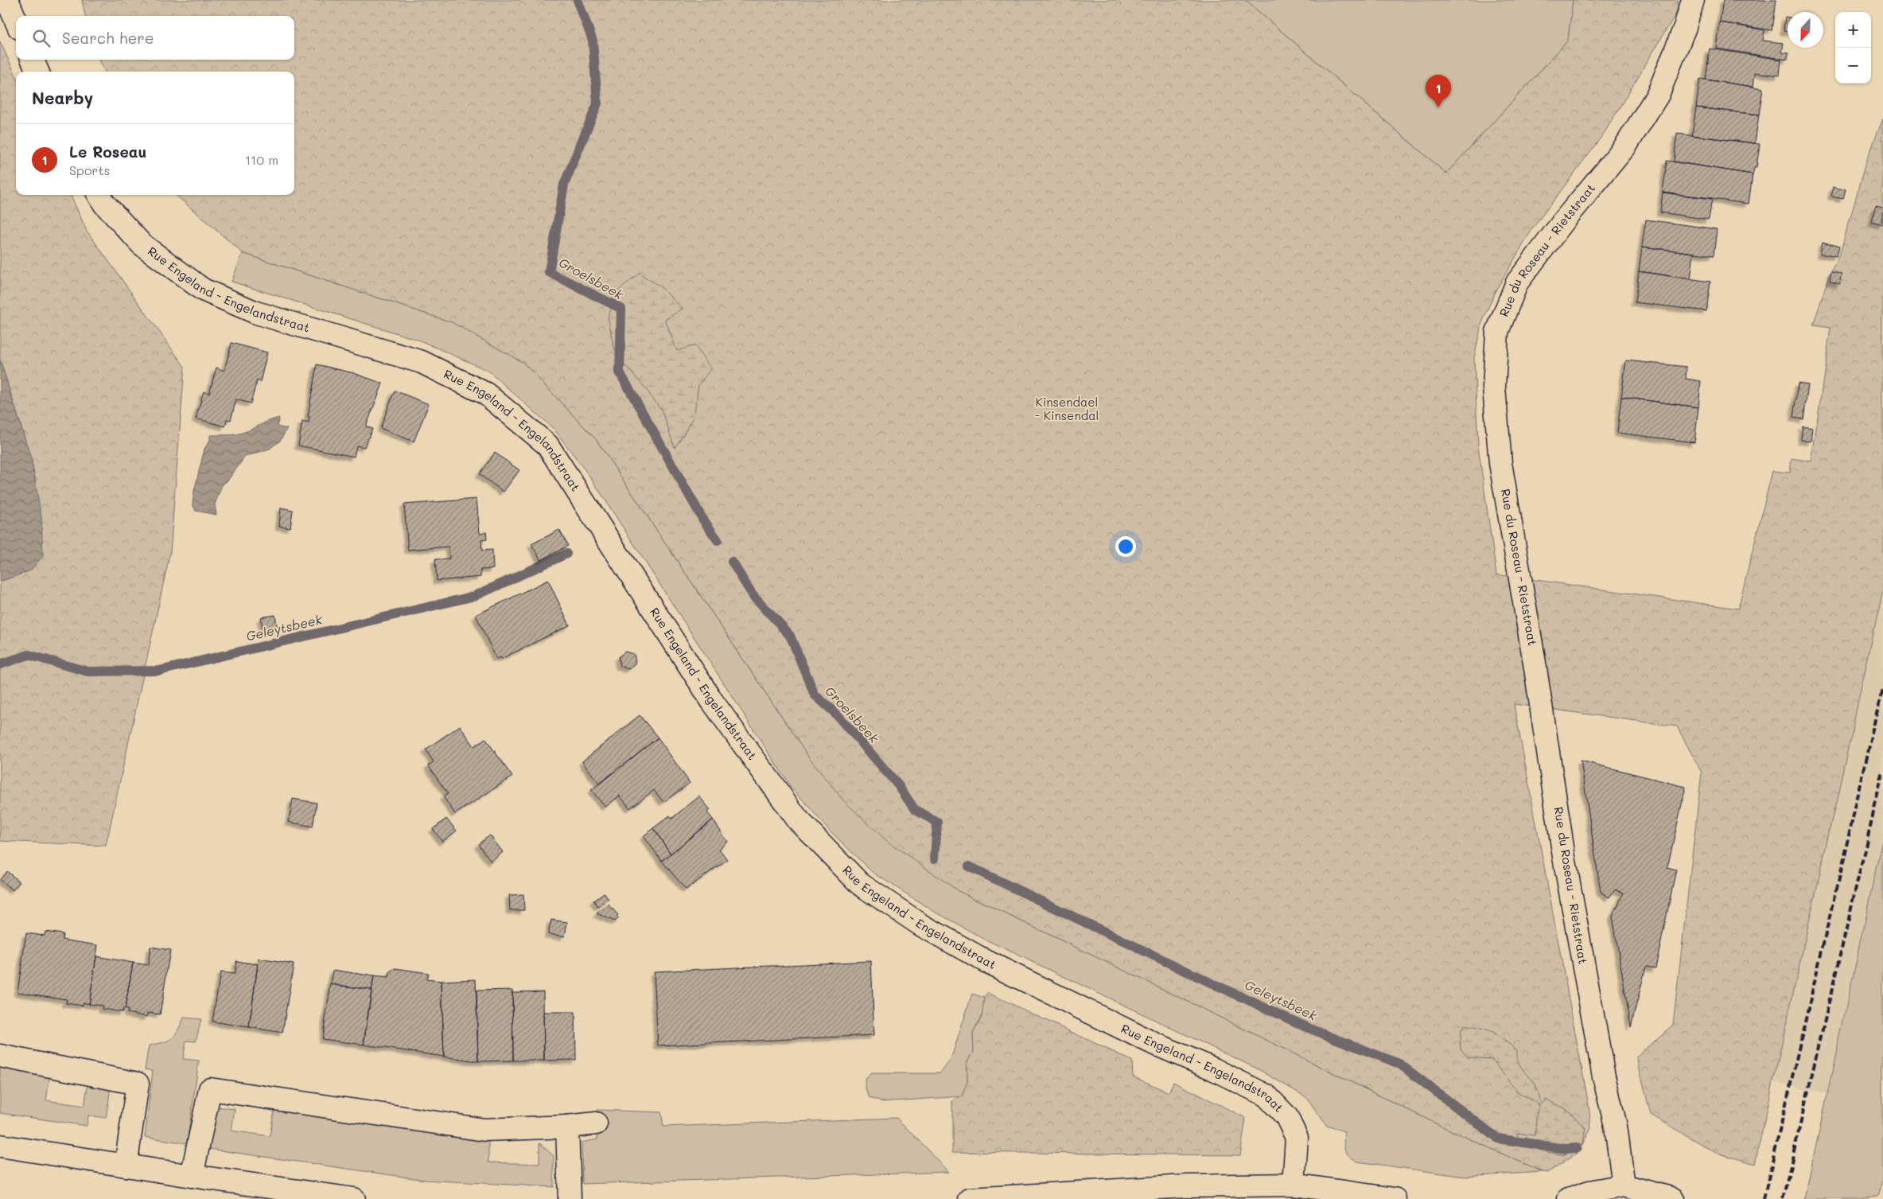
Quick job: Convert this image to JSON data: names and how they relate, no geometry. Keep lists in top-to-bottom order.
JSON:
{
  "streets": {
    "street": ["Rue du Roseau - Rietstraat", "Rue Engeland - Engelandstraat"]
  },
  "water": ["Groelsbeek", "Geleytsbeek"],
  "parks": ["Kinsendael - Kinsendal"],
  "north": "bottom",
  "page": {
    "map_buttons": ["+", "−"],
    "search": "Search here",
    "heading": "Nearby",
    "pins": "1",
    "list": [
      {
        "mark": "1",
        "name": "Le Roseau",
        "note": "Sports",
        "value": "110 m"
      }
    ]
  }
}
